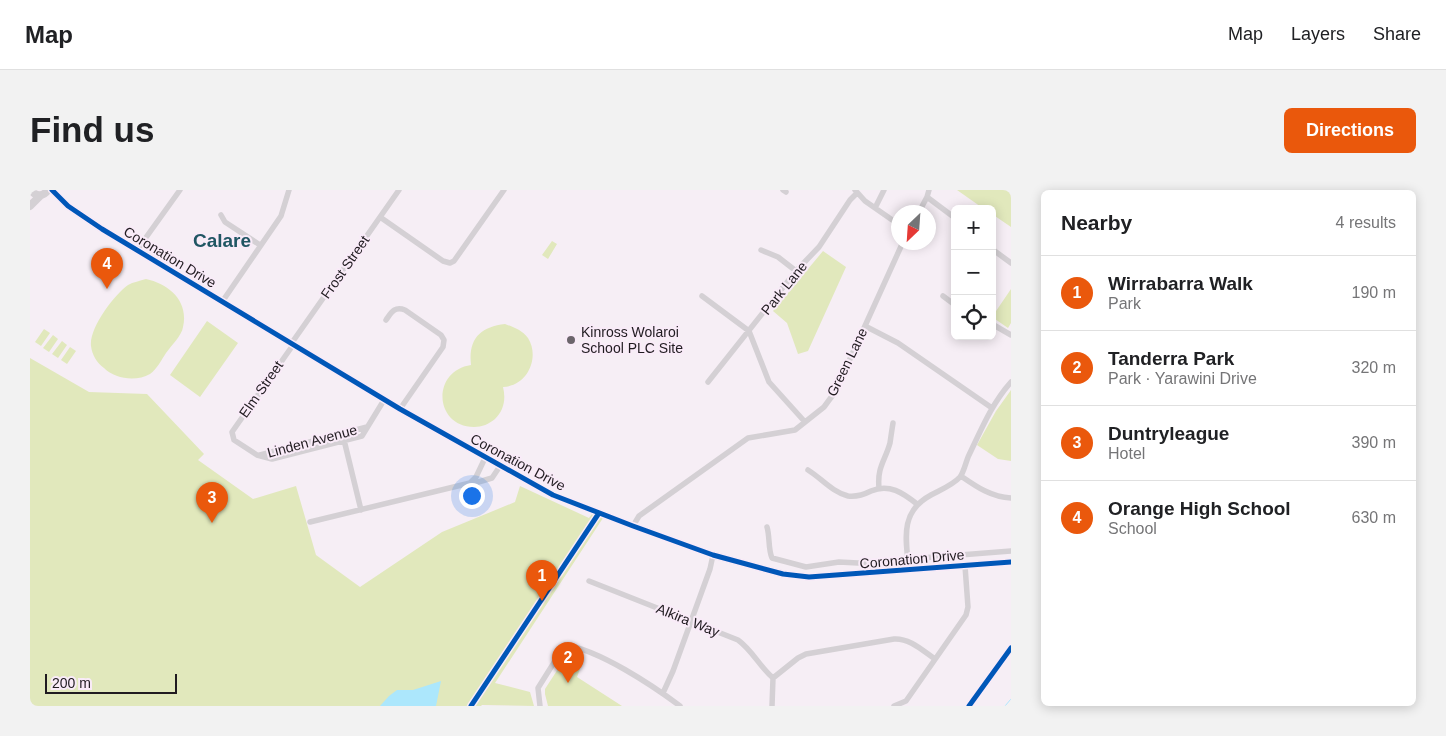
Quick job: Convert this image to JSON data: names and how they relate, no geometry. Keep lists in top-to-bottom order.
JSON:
{
  "streets": {
    "main road": ["Coronation Drive"],
    "street": [
      "Frost Street",
      "Park Lane",
      "Green Lane",
      "Elm Street",
      "Linden Avenue",
      "Alkira Way"
    ]
  },
  "crossings": [
    ["Coronation Drive", "Frost Street"],
    ["Coronation Drive", "Green Lane"],
    ["Coronation Drive", "Elm Street"],
    ["Coronation Drive", "Linden Avenue"],
    ["Frost Street", "Elm Street"],
    ["Elm Street", "Linden Avenue"]
  ],
  "districts": ["Calare"],
  "places": ["Kinross Wolaroi School PLC Site"],
  "scale_bar": "200 m",
  "north": "bottom left",
  "page": {
    "header": "Map",
    "nav": ["Map", "Layers", "Share"],
    "buttons": "Directions",
    "title": "Find us",
    "heading": ["Nearby", "4 results"],
    "map_buttons": ["+", "−"],
    "pins": [
      "4",
      "3",
      "1",
      "2"
    ],
    "list": [
      {
        "mark": "1",
        "name": "Wirrabarra Walk",
        "note": "Park",
        "value": "190 m"
      },
      {
        "mark": "2",
        "name": "Tanderra Park",
        "note": "Park · Yarawini Drive",
        "value": "320 m"
      },
      {
        "mark": "3",
        "name": "Duntryleague",
        "note": "Hotel",
        "value": "390 m"
      },
      {
        "mark": "4",
        "name": "Orange High School",
        "note": "School",
        "value": "630 m"
      }
    ],
    "scale": "200 m"
  }
}
